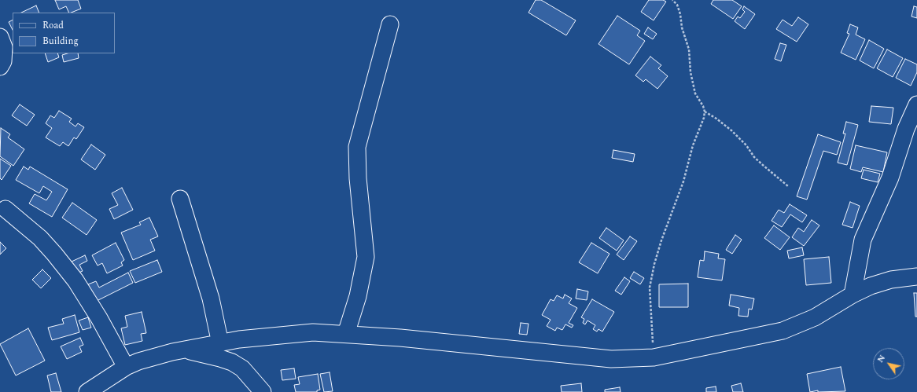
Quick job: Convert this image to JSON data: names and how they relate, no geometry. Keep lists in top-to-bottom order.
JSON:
{
  "legend": ["Road", "Building"],
  "north": "top left"
}
